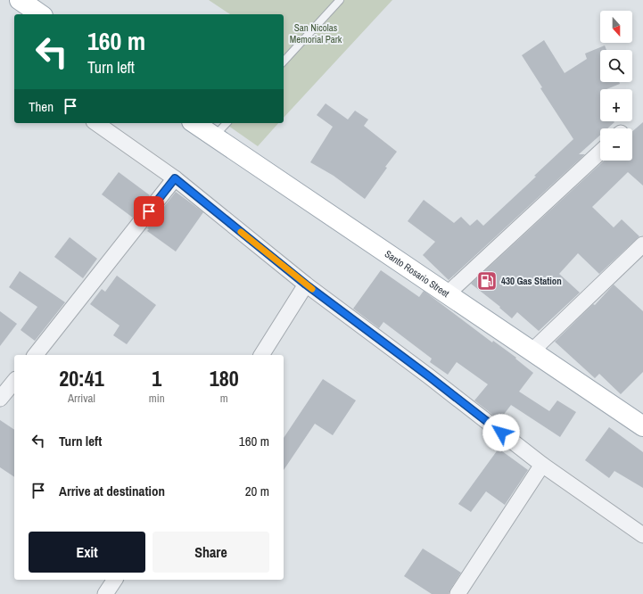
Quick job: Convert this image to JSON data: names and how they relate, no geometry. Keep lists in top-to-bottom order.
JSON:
{
  "streets": {
    "main road": ["Santo Rosario Street"]
  },
  "parks": ["San Nicolas Memorial Park"],
  "places": {
    "fuel station": ["430 Gas Station"]
  },
  "north": "bottom",
  "page": {
    "map_buttons": ["+", "−"],
    "turn": ["160 m", "Turn left"],
    "then": "Then",
    "eta": [
      "20:41",
      "Arrival",
      "1",
      "min",
      "180",
      "m"
    ],
    "list": [
      {
        "name": "Turn left",
        "value": "160 m"
      },
      {
        "name": "Arrive at destination",
        "value": "20 m"
      }
    ],
    "buttons": ["Exit", "Share"]
  }
}
